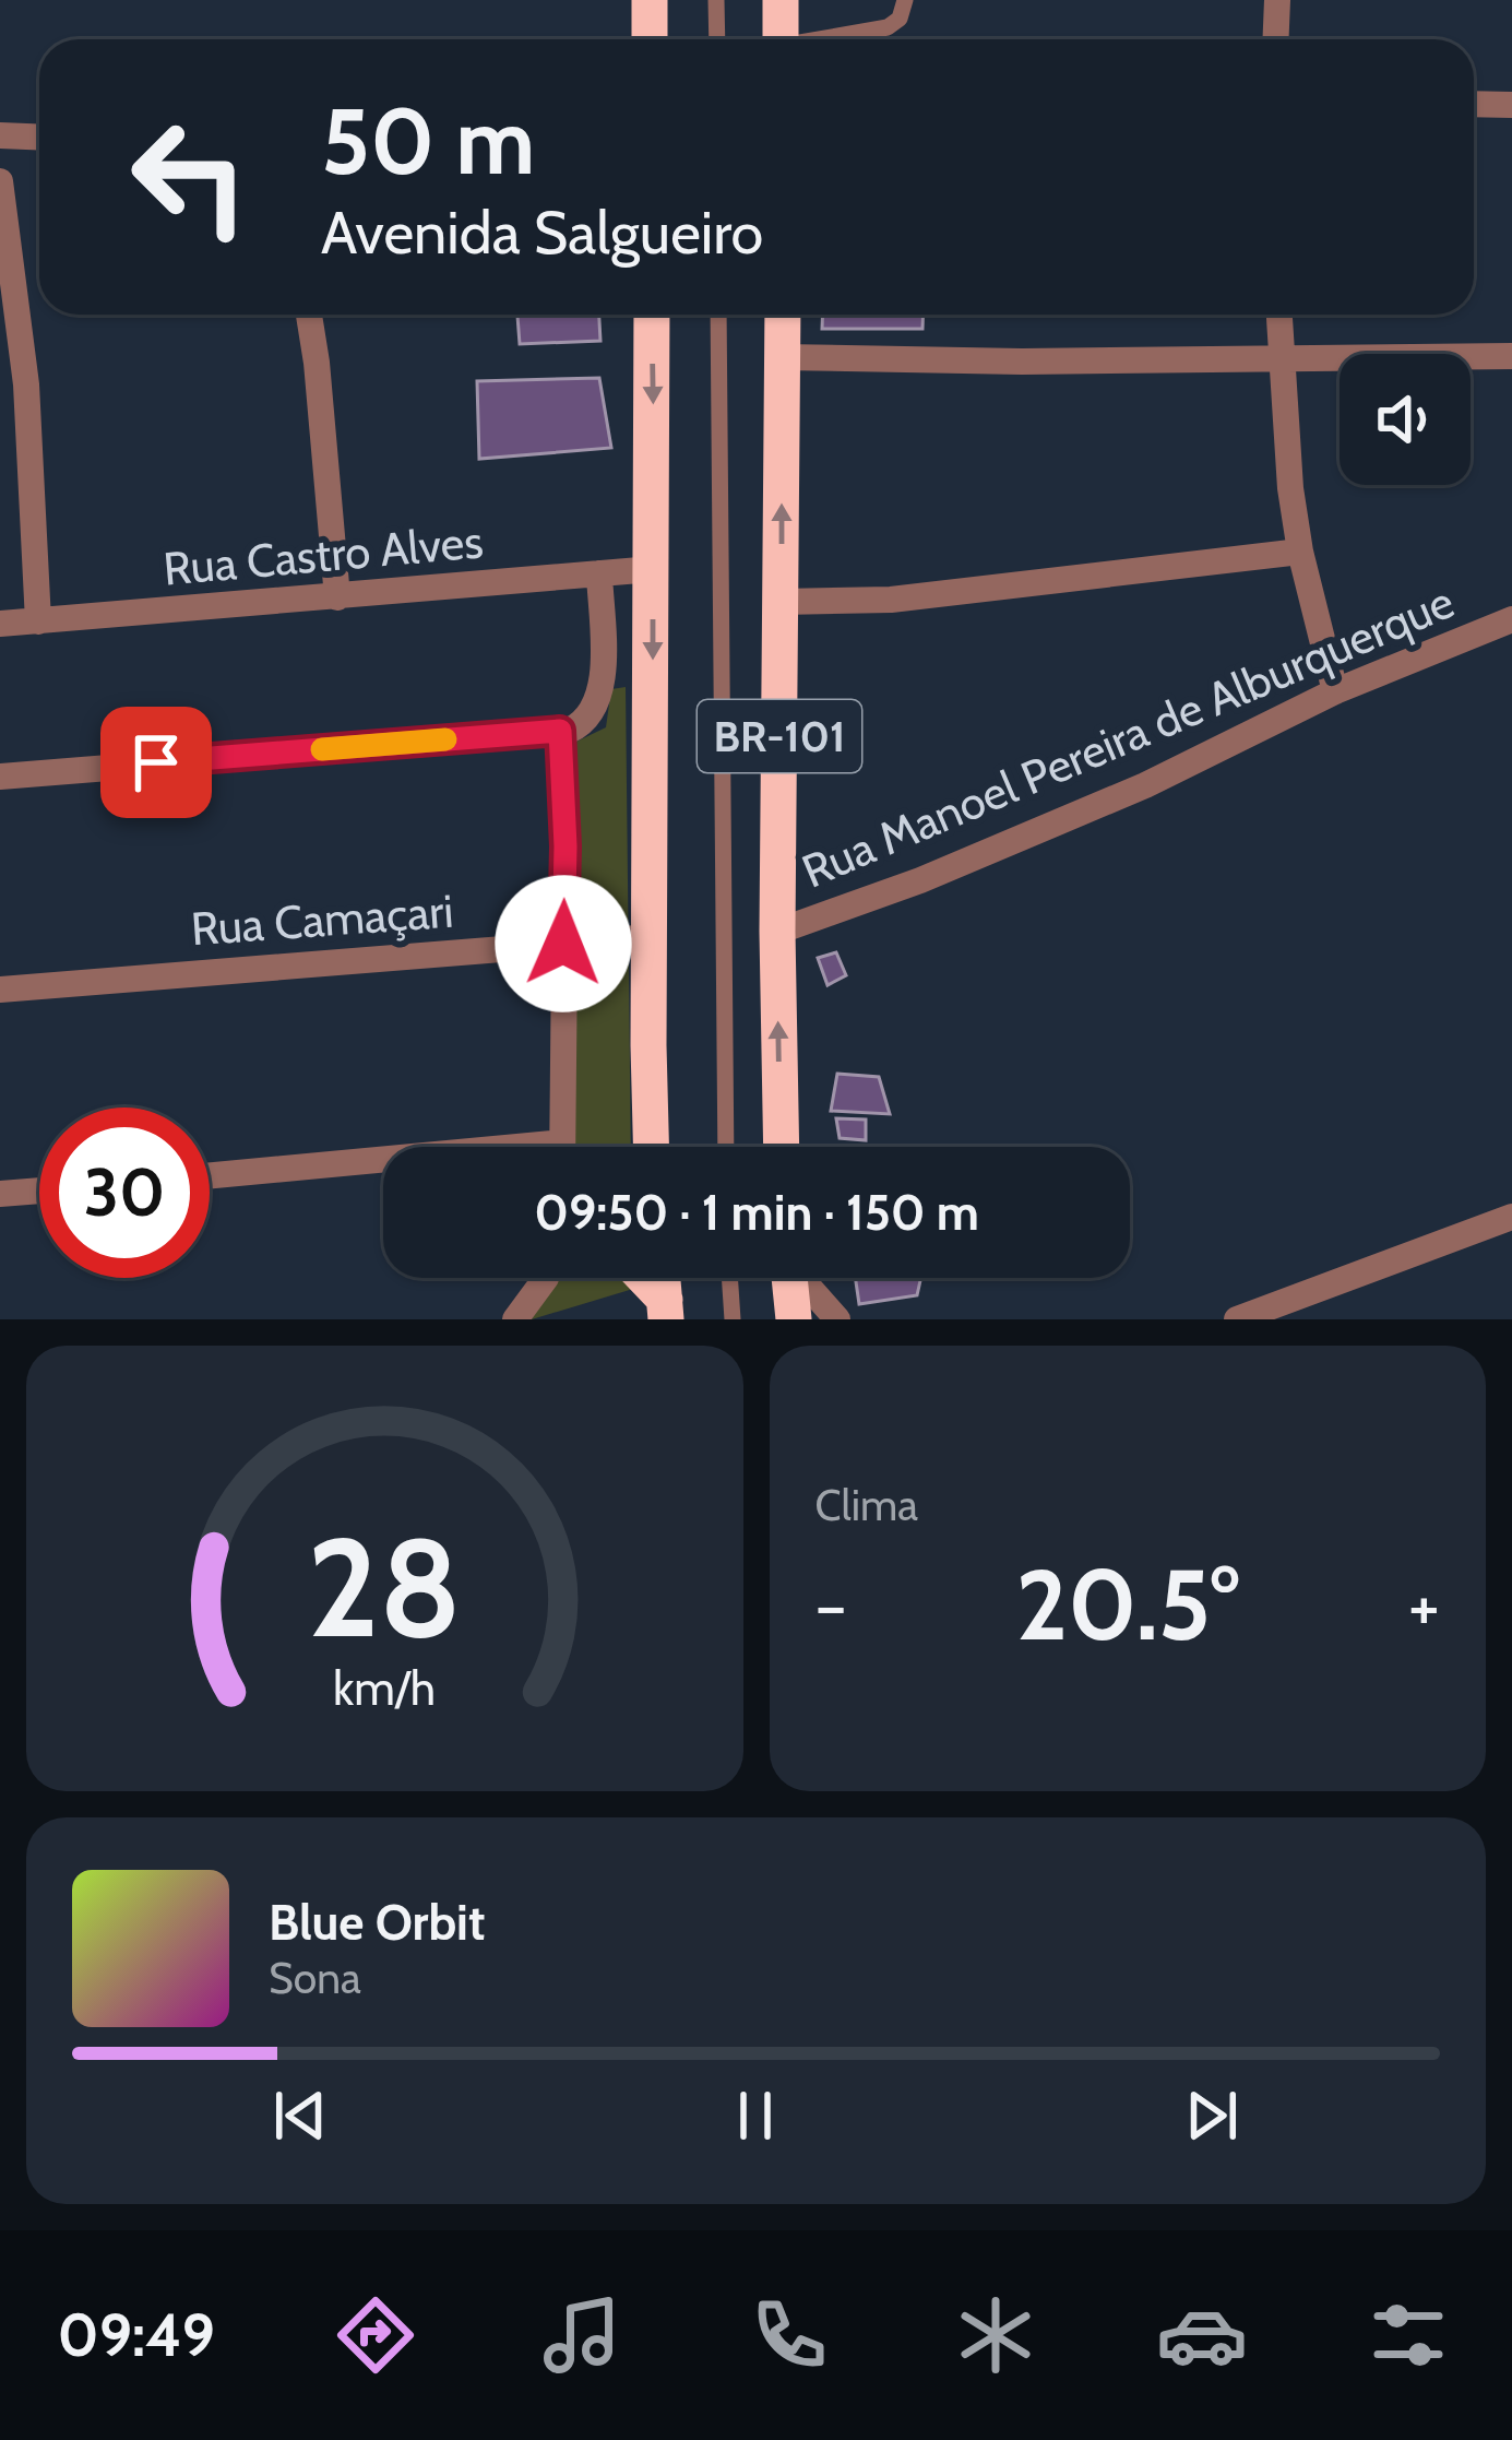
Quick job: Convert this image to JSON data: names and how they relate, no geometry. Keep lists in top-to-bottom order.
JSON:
{
  "streets": {
    "highway": ["BR-101"],
    "street": ["Rua Castro Alves", "Rua Manoel Pereira de Alburquerque", "Rua Camaçari"]
  },
  "crossings": [
    ["Rua Castro Alves", "BR-101"],
    ["BR-101", "Rua Manoel Pereira de Alburquerque"],
    ["BR-101", "Rua Camaçari"]
  ],
  "page": {
    "turn": ["50 m", "Avenida Salgueiro"],
    "limit": "30",
    "trip": "09:50 · 1 min · 150 m",
    "tile": "Clima",
    "heat": ["−", "20.5°", "+"],
    "song": ["Blue Orbit", "Sona"],
    "tabs": "09:49",
    "gauge": ["28", "km/h"]
  }
}
